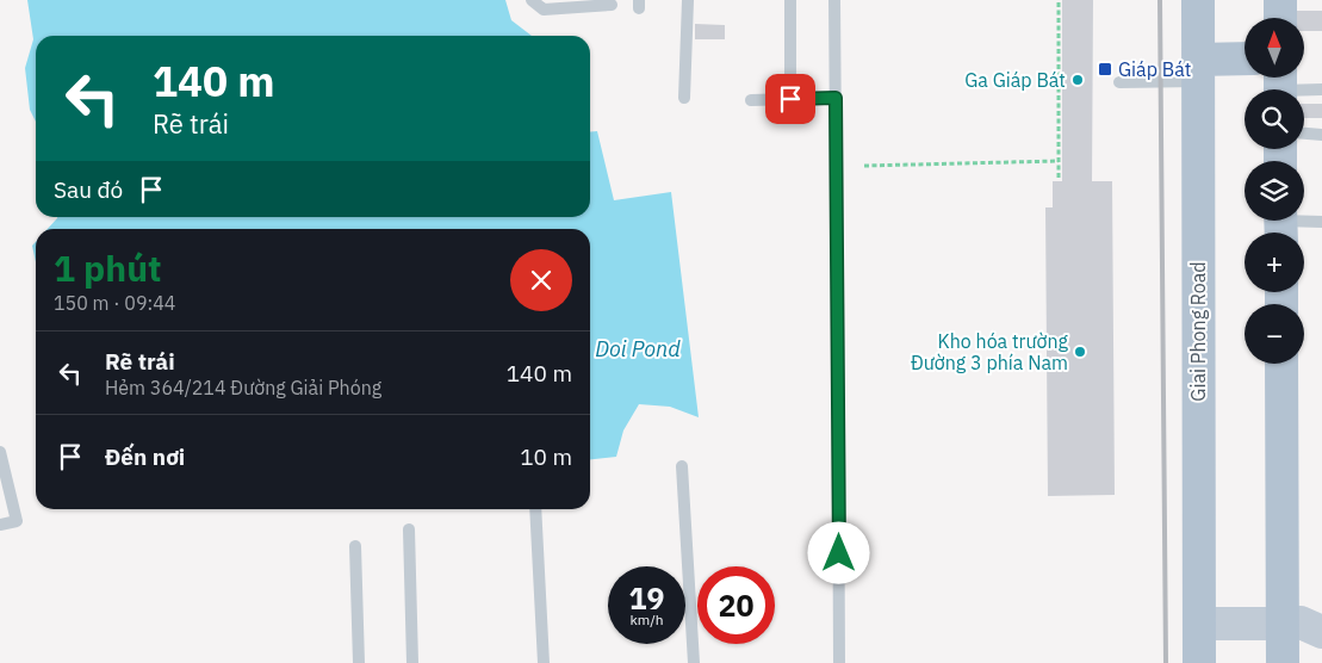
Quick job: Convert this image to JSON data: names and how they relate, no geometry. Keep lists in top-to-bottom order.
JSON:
{
  "streets": {
    "main road": ["Giai Phong Road"]
  },
  "water": ["Doi Pond"],
  "places": {
    "transit": ["Giáp Bát"],
    "other": ["Ga Giáp Bát", "Kho hóa trường Đường 3 phía Nam"]
  },
  "north": "top",
  "page": {
    "map_buttons": ["+", "−"],
    "turn": ["140 m", "Rẽ trái"],
    "then": "Sau đó",
    "heading": ["1 phút", "150 m · 09:44"],
    "list": [
      {
        "name": "Rẽ trái",
        "note": "Hẻm 364/214 Đường Giải Phóng",
        "value": "140 m"
      },
      {
        "name": "Đến nơi",
        "value": "10 m"
      }
    ],
    "speed": "19 km/h",
    "limit": "20"
  }
}
